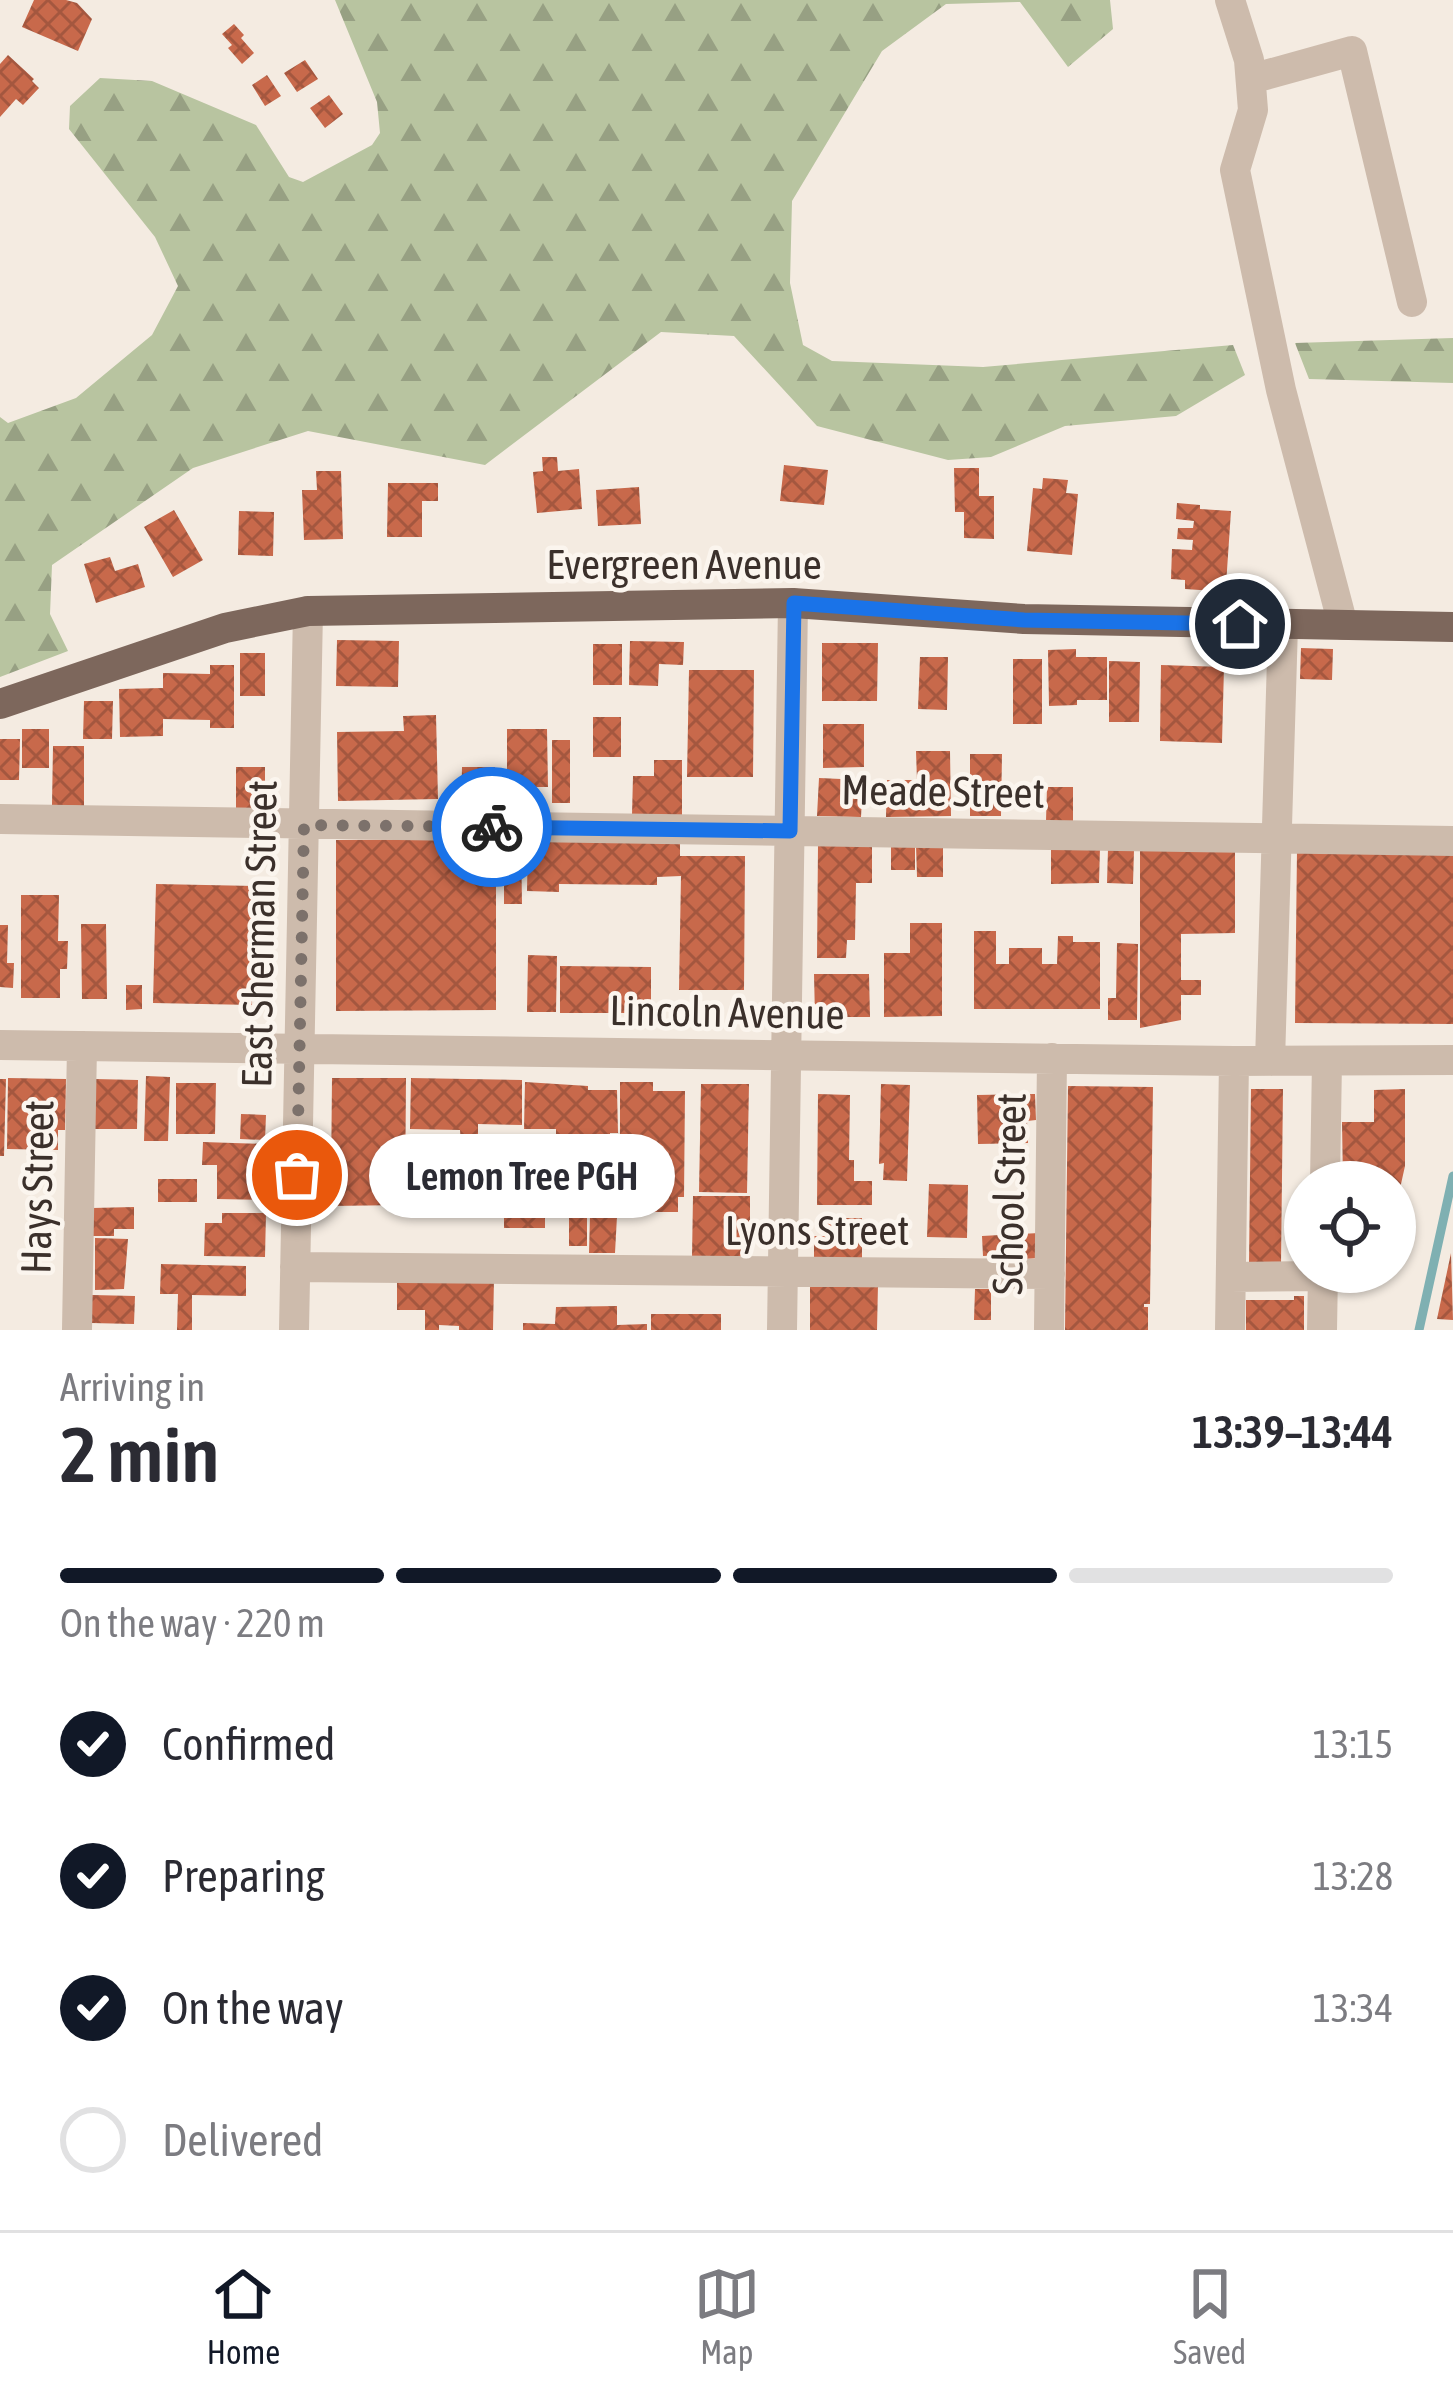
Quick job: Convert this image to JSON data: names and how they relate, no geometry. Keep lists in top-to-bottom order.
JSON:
{
  "streets": {
    "main road": ["Evergreen Avenue"],
    "street": [
      "Meade Street",
      "East Sherman Street",
      "Lincoln Avenue",
      "Hays Street",
      "School Street",
      "Lyons Street"
    ]
  },
  "crossings": [
    ["Evergreen Avenue", "East Sherman Street"],
    ["Meade Street", "East Sherman Street"],
    ["East Sherman Street", "Lincoln Avenue"],
    ["East Sherman Street", "Lyons Street"],
    ["Lincoln Avenue", "Hays Street"],
    ["Lincoln Avenue", "School Street"],
    ["School Street", "Lyons Street"]
  ],
  "places": ["Lemon Tree PGH"],
  "page": {
    "bubble": "Lemon Tree PGH",
    "heading": ["2 min", "Arriving in", "13:39–13:44"],
    "bar": "On the way · 220 m",
    "list": [
      ["Confirmed", "13:15"],
      ["Preparing", "13:28"],
      ["On the way", "13:34"],
      "Delivered"
    ],
    "tabs": ["Home", "Map", "Saved"]
  }
}
